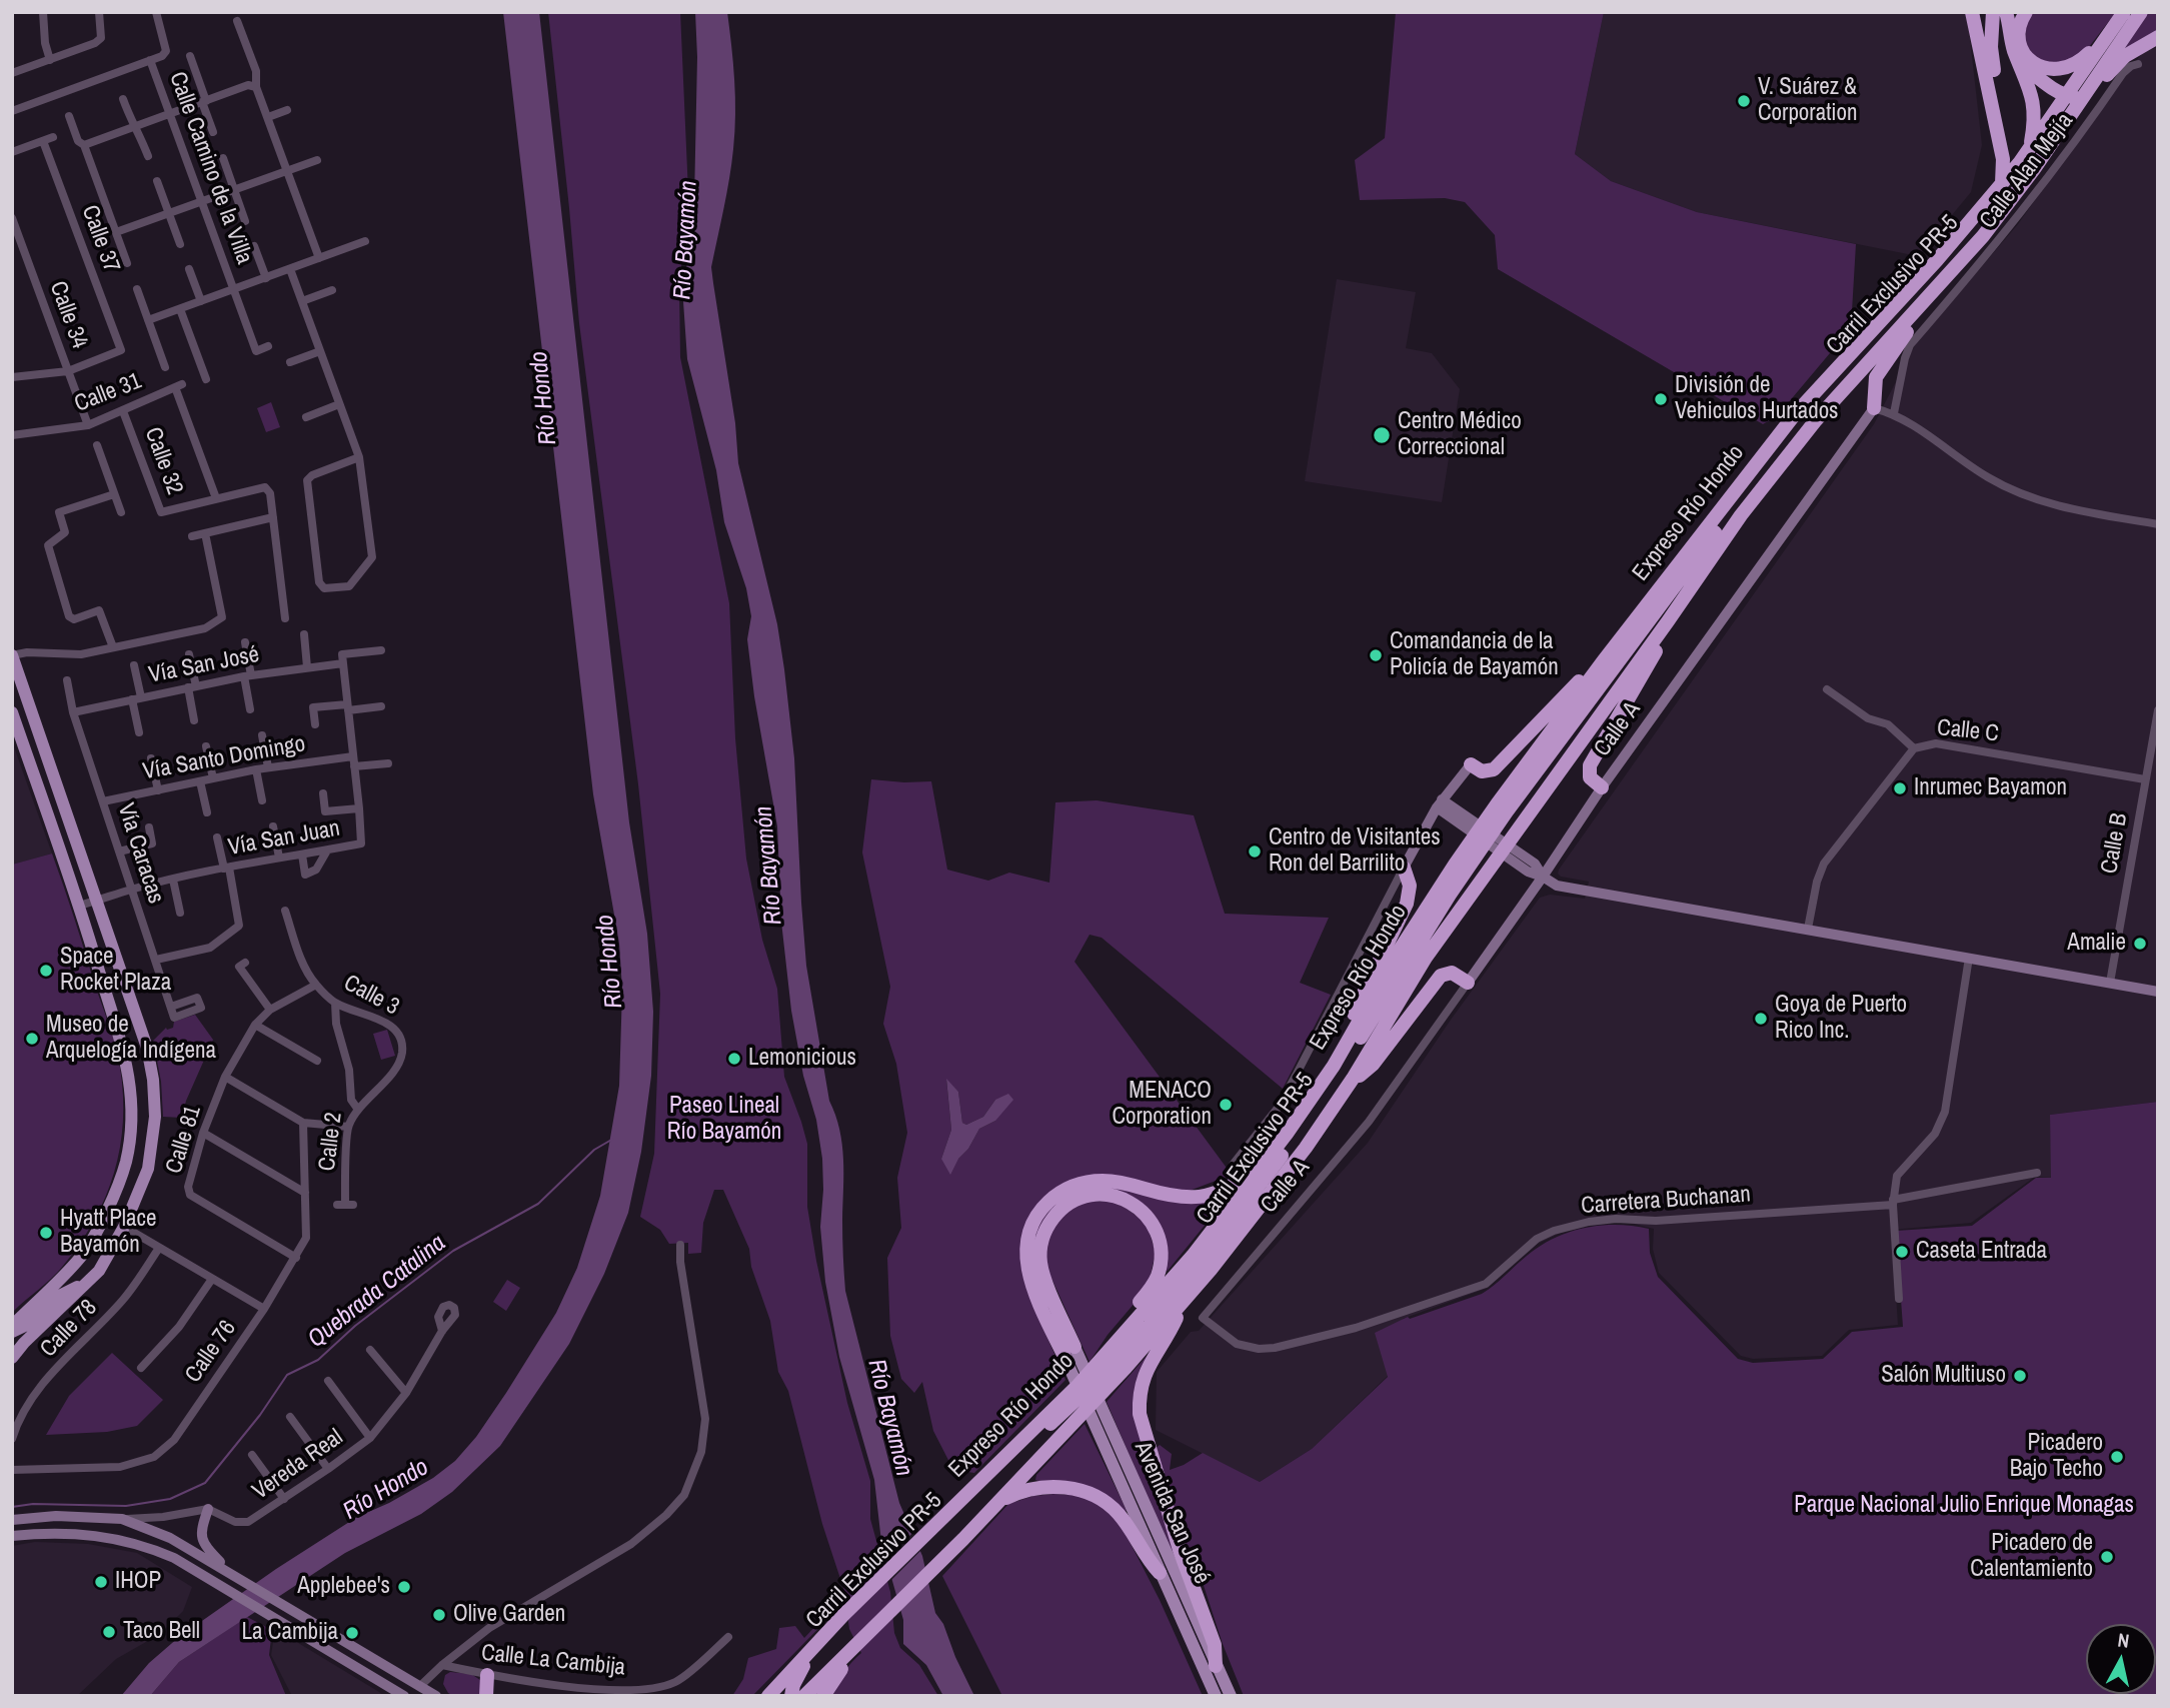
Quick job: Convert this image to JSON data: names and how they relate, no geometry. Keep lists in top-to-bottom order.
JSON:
{
  "streets": {
    "highway": ["Carril Exclusivo PR-5", "Expreso Río Hondo"],
    "main road": ["Avenida San José"],
    "street": [
      "Calle Camino de la Villa",
      "Calle Alan Mejía",
      "Calle 37",
      "Calle 34",
      "Calle 31",
      "Calle 32",
      "Vía San José",
      "Calle A",
      "Calle C",
      "Vía Santo Domingo",
      "Vía San Juan",
      "Calle B",
      "Vía Caracas",
      "Calle 3",
      "Calle 81",
      "Calle 2",
      "Carretera Buchanan",
      "Calle 78",
      "Calle 76",
      "Vereda Real",
      "Calle La Cambija"
    ]
  },
  "crossings": [
    ["Calle 37", "Calle 34"],
    ["Carril Exclusivo PR-5", "Expreso Río Hondo"],
    ["Calle 34", "Calle 31"],
    ["Calle 31", "Calle 32"],
    ["Vía San José", "Vía San Juan"],
    ["Vía San José", "Vía Caracas"],
    ["Calle A", "Carretera Buchanan"],
    ["Calle C", "Calle B"],
    ["Vía Santo Domingo", "Vía San Juan"],
    ["Vía Santo Domingo", "Vía Caracas"],
    ["Vía San Juan", "Vía Caracas"],
    ["Calle 3", "Calle 81"],
    ["Calle 3", "Calle 2"],
    ["Calle 81", "Calle 76"]
  ],
  "water": ["Río Bayamón", "Río Hondo", "Quebrada Catalina"],
  "parks": ["Paseo Lineal Río Bayamón", "Parque Nacional Julio Enrique Monagas"],
  "places": [
    "V. Suárez & Corporation",
    "División de Vehiculos Hurtados",
    "Centro Médico Correccional",
    "Comandancia de la Policía de Bayamón",
    "Inrumec Bayamon",
    "Centro de Visitantes Ron del Barrilito",
    "Amalie",
    "Space Rocket Plaza",
    "Goya de Puerto Rico Inc.",
    "Museo de Arquelogía Indígena",
    "Lemonicious",
    "MENACO Corporation",
    "Hyatt Place Bayamón",
    "Caseta Entrada",
    "Salón Multiuso",
    "Picadero Bajo Techo",
    "Picadero de Calentamiento",
    "IHOP",
    "Applebee's",
    "Olive Garden",
    "Taco Bell",
    "La Cambija"
  ],
  "north": "top"
}
